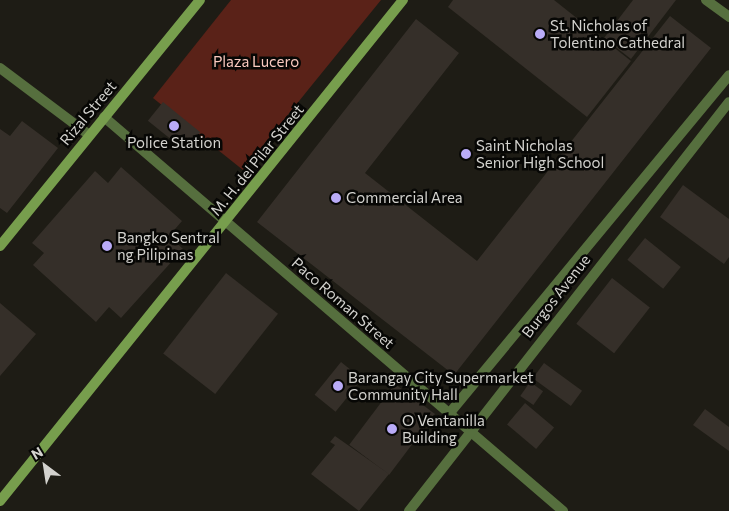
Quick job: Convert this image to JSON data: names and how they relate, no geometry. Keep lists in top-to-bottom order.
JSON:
{
  "streets": {
    "main road": ["Rizal Street", "M. H. del Pilar Street"],
    "street": ["Burgos Avenue", "Paco Roman Street"]
  },
  "crossings": [
    ["Rizal Street", "Paco Roman Street"],
    ["M. H. del Pilar Street", "Paco Roman Street"],
    ["Burgos Avenue", "Paco Roman Street"]
  ],
  "parks": ["Plaza Lucero"],
  "places": [
    "St. Nicholas of Tolentino Cathedral",
    "Police Station",
    "Saint Nicholas Senior High School",
    "Commercial Area",
    "Bangko Sentral ng Pilipinas",
    "Barangay City Supermarket Community Hall",
    "O Ventanilla Building"
  ],
  "north": "top left"
}
